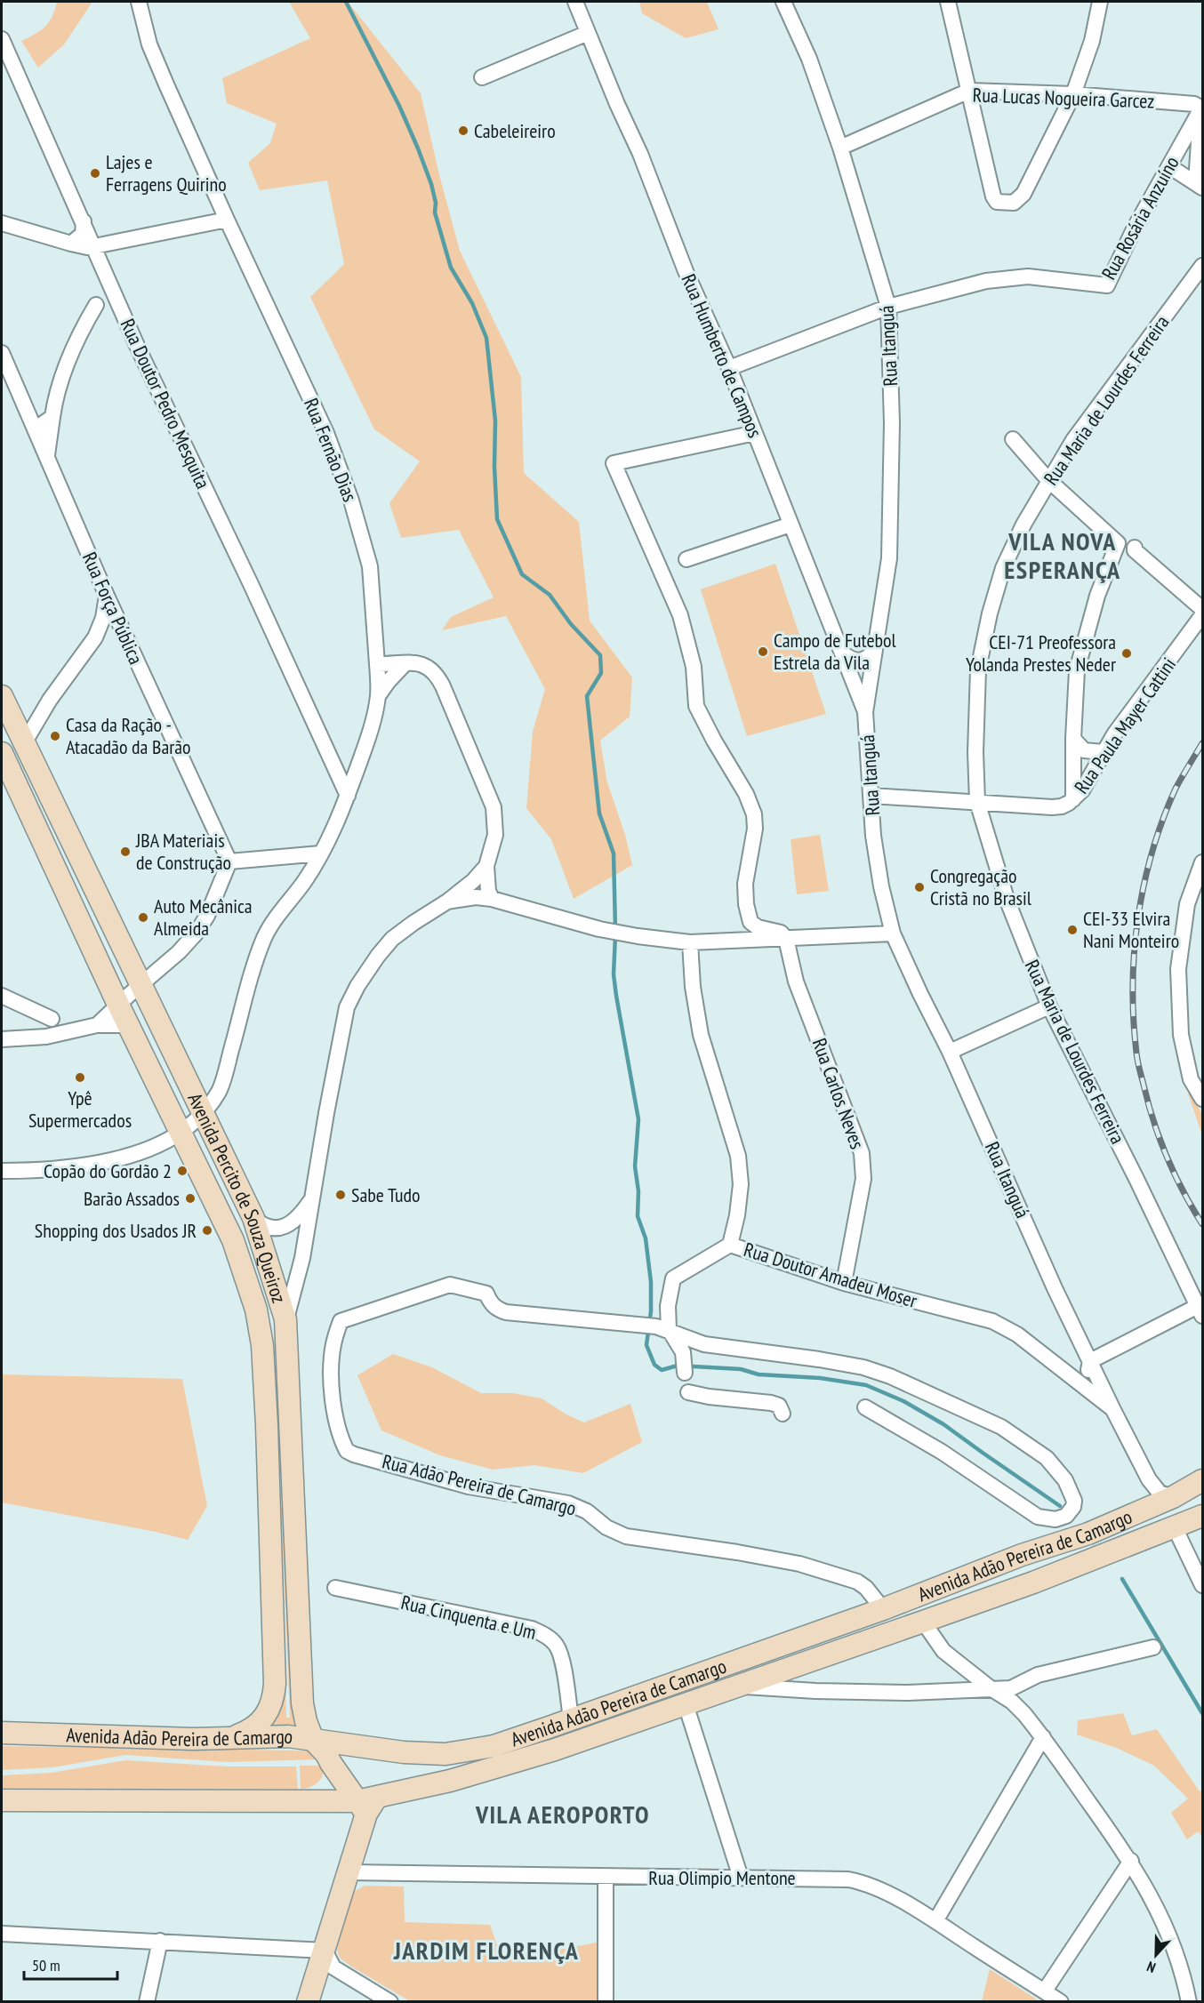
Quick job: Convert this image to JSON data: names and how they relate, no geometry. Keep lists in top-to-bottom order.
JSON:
{
  "streets": {
    "main road": ["Avenida Percito de Souza Queiroz", "Avenida Adão Pereira de Camargo"],
    "street": [
      "Rua Lucas Nogueira Garcez",
      "Rua Rosária Anzuíno",
      "Rua Itanguá",
      "Rua Humberto de Campos",
      "Rua Maria de Lourdes Ferreira",
      "Rua Doutor Pedro Mesquita",
      "Rua Fernão Dias",
      "Rua Força Pública",
      "Rua Paula Mayer Cattini",
      "Rua Carlos Neves",
      "Rua Doutor Amadeu Moser",
      "Rua Adão Pereira de Camargo",
      "Rua Cinquenta e Um",
      "Rua Olimpio Mentone"
    ]
  },
  "crossings": [
    ["Rua Lucas Nogueira Garcez", "Rua Rosária Anzuíno"],
    ["Rua Lucas Nogueira Garcez", "Rua Itanguá"],
    ["Rua Rosária Anzuíno", "Rua Itanguá"],
    ["Rua Itanguá", "Rua Humberto de Campos"],
    ["Rua Itanguá", "Rua Paula Mayer Cattini"],
    ["Rua Itanguá", "Rua Doutor Amadeu Moser"],
    ["Rua Itanguá", "Avenida Adão Pereira de Camargo"],
    ["Rua Maria de Lourdes Ferreira", "Rua Paula Mayer Cattini"],
    ["Rua Doutor Pedro Mesquita", "Rua Fernão Dias"],
    ["Rua Fernão Dias", "Avenida Percito de Souza Queiroz"],
    ["Rua Carlos Neves", "Rua Doutor Amadeu Moser"],
    ["Avenida Percito de Souza Queiroz", "Avenida Adão Pereira de Camargo"],
    ["Rua Adão Pereira de Camargo", "Avenida Adão Pereira de Camargo"],
    ["Avenida Adão Pereira de Camargo", "Rua Cinquenta e Um"]
  ],
  "districts": ["VILA NOVA ESPERANÇA", "VILA AEROPORTO", "JARDIM FLORENÇA"],
  "places": [
    "Cabeleireiro",
    "Lajes e Ferragens Quirino",
    "Campo de Futebol Estrela da Vila",
    "CEI-71 Preofessora Yolanda Prestes Neder",
    "Casa da Ração - Atacadão da Barão",
    "JBA Materiais de Construção",
    "Congregação Cristã no Brasil",
    "Auto Mecânica Almeida",
    "CEI-33 Elvira Nani Monteiro",
    "Ypê Supermercados",
    "Copão do Gordão 2",
    "Sabe Tudo",
    "Barão Assados",
    "Shopping dos Usados JR"
  ],
  "scale_bar": "50 m",
  "north": "bottom"
}
